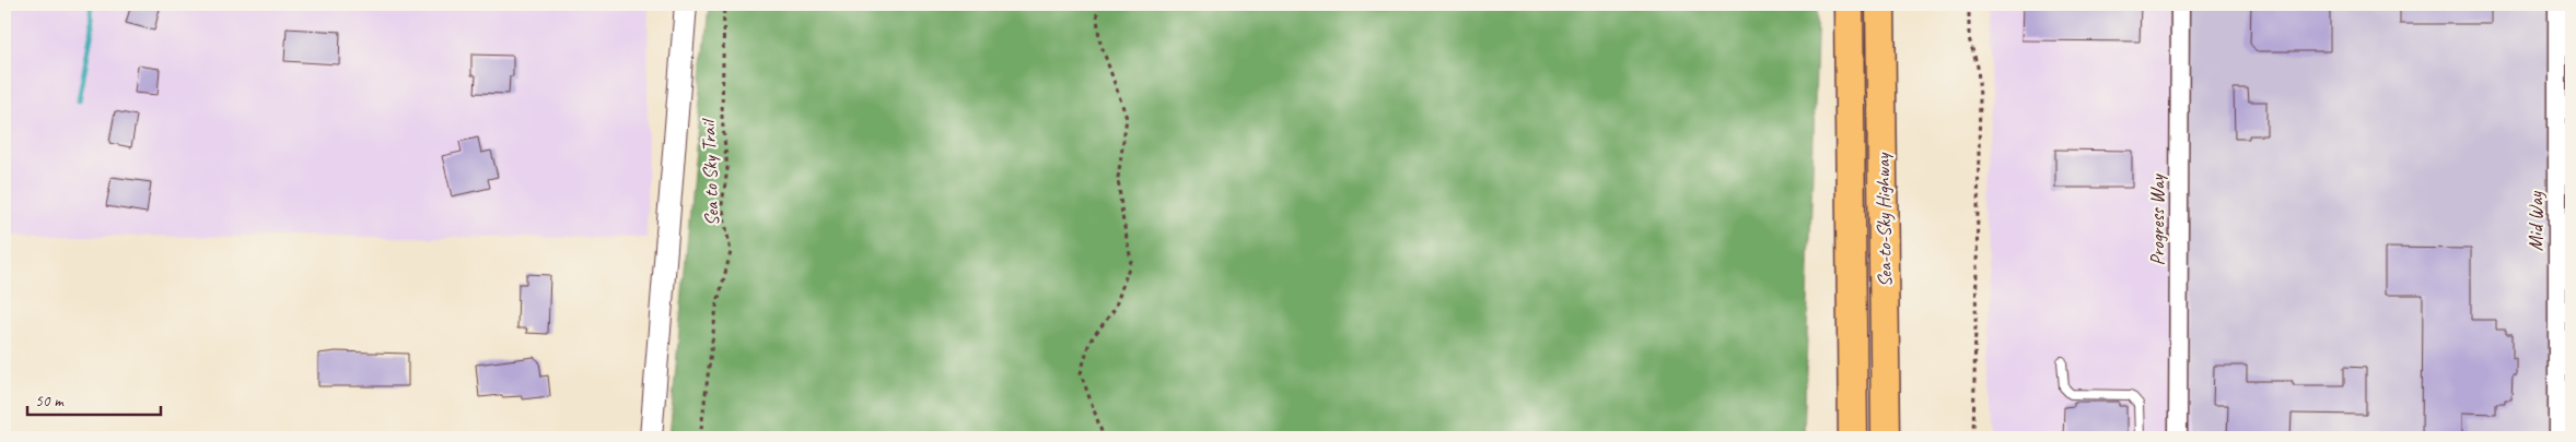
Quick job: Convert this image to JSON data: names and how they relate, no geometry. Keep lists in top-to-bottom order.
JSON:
{
  "streets": {
    "highway": ["Sea-to-Sky Highway"],
    "street": ["Progress Way", "Mid Way"],
    "path": ["Sea to Sky Trail"]
  },
  "scale_bar": "50 m"
}
